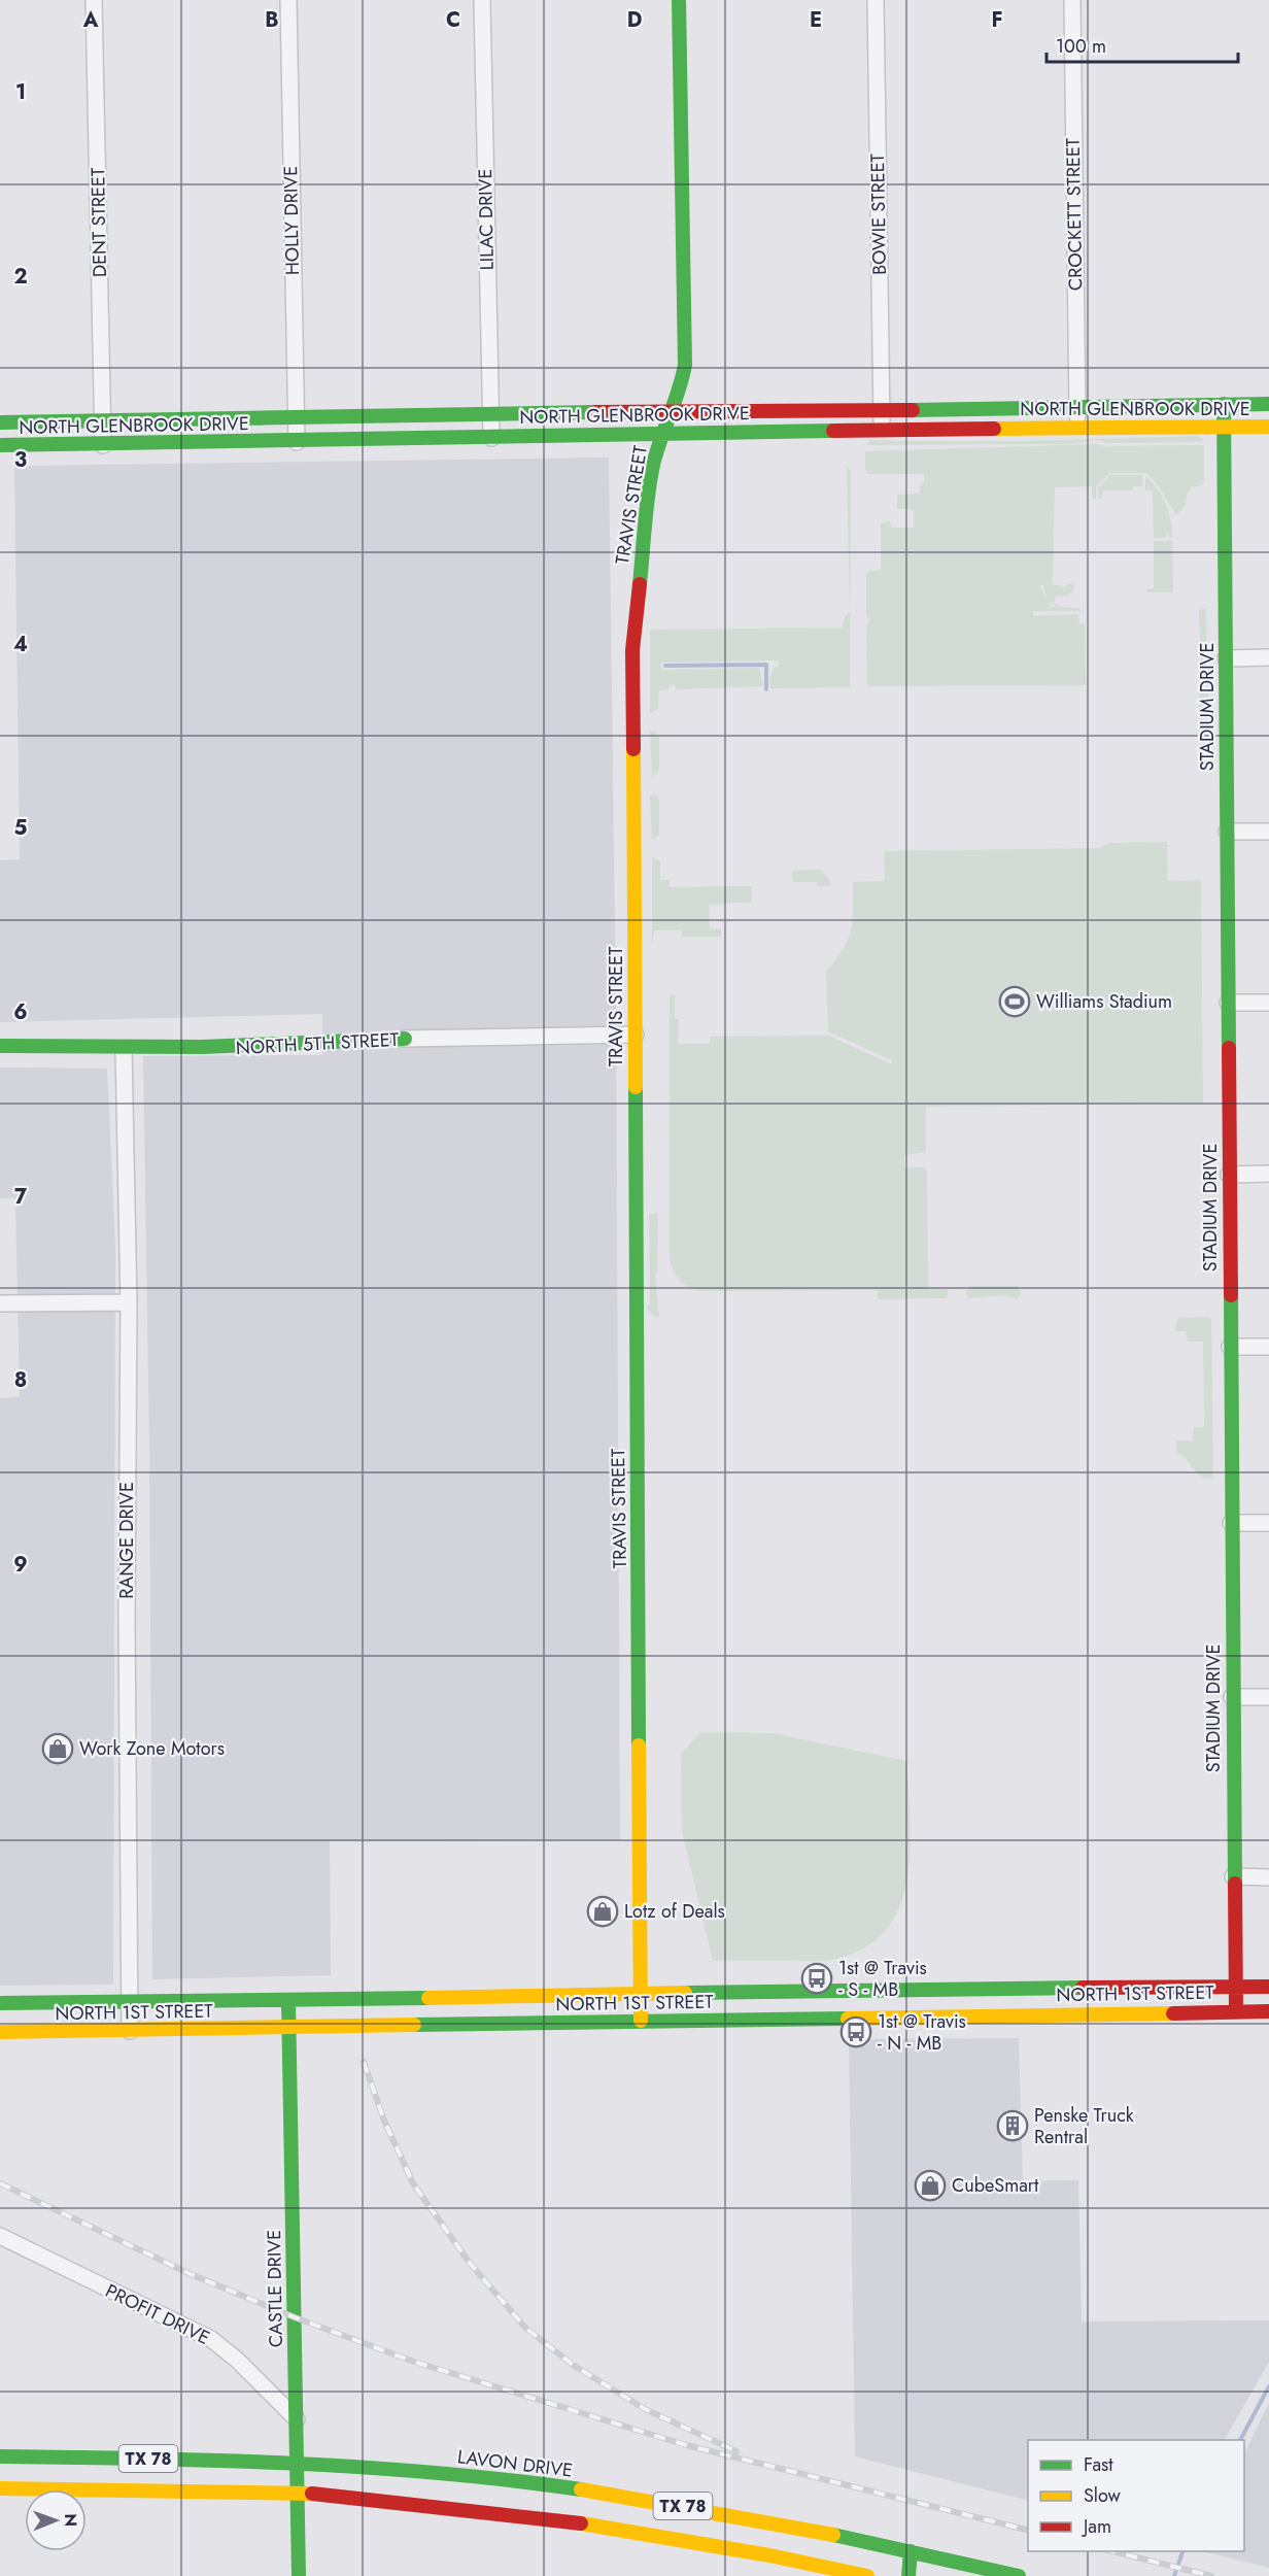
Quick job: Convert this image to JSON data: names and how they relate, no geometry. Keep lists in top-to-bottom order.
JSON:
{
  "streets": {
    "main road": [
      "NORTH GLENBROOK DRIVE",
      "TRAVIS STREET",
      "STADIUM DRIVE",
      "NORTH 5TH STREET",
      "NORTH 1ST STREET",
      "CASTLE DRIVE",
      "TX 78",
      "LAVON DRIVE"
    ],
    "street": [
      "BOWIE STREET",
      "CROCKETT STREET",
      "LILAC DRIVE",
      "HOLLY DRIVE",
      "DENT STREET",
      "RANGE DRIVE",
      "PROFIT DRIVE"
    ]
  },
  "crossings": [
    ["BOWIE STREET", "NORTH GLENBROOK DRIVE"],
    ["CROCKETT STREET", "NORTH GLENBROOK DRIVE"],
    ["LILAC DRIVE", "NORTH GLENBROOK DRIVE"],
    ["HOLLY DRIVE", "NORTH GLENBROOK DRIVE"],
    ["DENT STREET", "NORTH GLENBROOK DRIVE"],
    ["NORTH GLENBROOK DRIVE", "TRAVIS STREET"],
    ["NORTH GLENBROOK DRIVE", "STADIUM DRIVE"],
    ["TRAVIS STREET", "NORTH 5TH STREET"],
    ["TRAVIS STREET", "NORTH 1ST STREET"],
    ["STADIUM DRIVE", "NORTH 1ST STREET"],
    ["NORTH 5TH STREET", "RANGE DRIVE"],
    ["RANGE DRIVE", "NORTH 1ST STREET"],
    ["NORTH 1ST STREET", "CASTLE DRIVE"],
    ["CASTLE DRIVE", "PROFIT DRIVE"],
    ["CASTLE DRIVE", "TX 78"],
    ["CASTLE DRIVE", "LAVON DRIVE"]
  ],
  "places": {
    "sports": ["Williams Stadium"],
    "shop": ["Work Zone Motors", "Lotz of Deals", "CubeSmart"],
    "bus stop": ["1st @ Travis - S - MB", "1st @ Travis - N - MB"],
    "building": ["Penske Truck Rentral"]
  },
  "legend": ["Fast", "Slow", "Jam"],
  "scale_bar": "100 m",
  "north": "right",
  "grid": {
    "columns": [
      "A",
      "B",
      "C",
      "D",
      "E",
      "F"
    ],
    "rows": [
      "1",
      "2",
      "3",
      "4",
      "5",
      "6",
      "7",
      "8",
      "9"
    ]
  }
}
